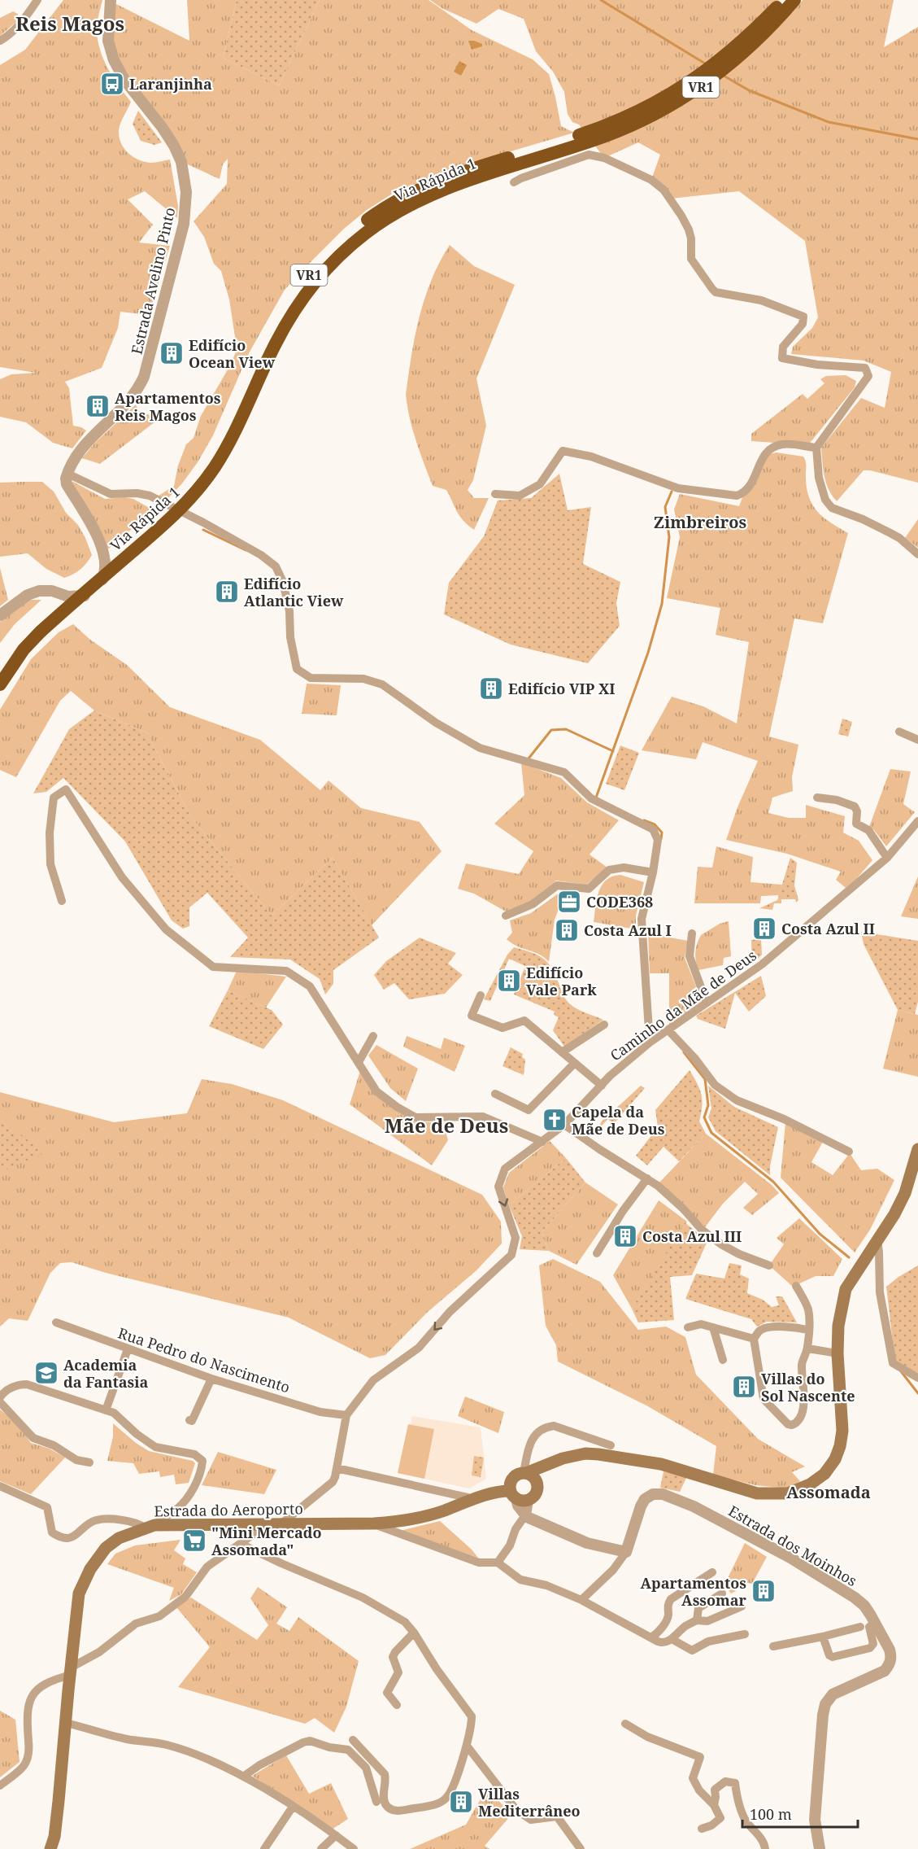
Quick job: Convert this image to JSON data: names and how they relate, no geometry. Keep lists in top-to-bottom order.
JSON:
{
  "streets": {
    "highway": ["VR1", "Via Rápida 1"],
    "main road": ["Estrada do Aeroporto"],
    "street": [
      "Estrada Avelino Pinto",
      "Caminho da Mãe de Deus",
      "Rua Pedro do Nascimento",
      "Estrada dos Moinhos"
    ]
  },
  "crossings": [
    ["Caminho da Mãe de Deus", "Rua Pedro do Nascimento"]
  ],
  "one_way": ["Caminho da Mãe de Deus"],
  "districts": [
    "Reis Magos",
    "Zimbreiros",
    "Mãe de Deus",
    "Assomada"
  ],
  "places": {
    "bus stop": ["Laranjinha"],
    "building": [
      "Edifício Ocean View",
      "Apartamentos Reis Magos",
      "Edifício Atlantic View",
      "Edifício VIP XI",
      "Costa Azul II",
      "Costa Azul I",
      "Edifício Vale Park",
      "Costa Azul III",
      "Villas do Sol Nascente",
      "Apartamentos Assomar",
      "Villas Mediterrâneo"
    ],
    "office": ["CODE368"],
    "church": ["Capela da Mãe de Deus"],
    "school or university": ["Academia da Fantasia"],
    "supermarket": ["\"Mini Mercado Assomada\""]
  },
  "scale_bar": "100 m"
}
